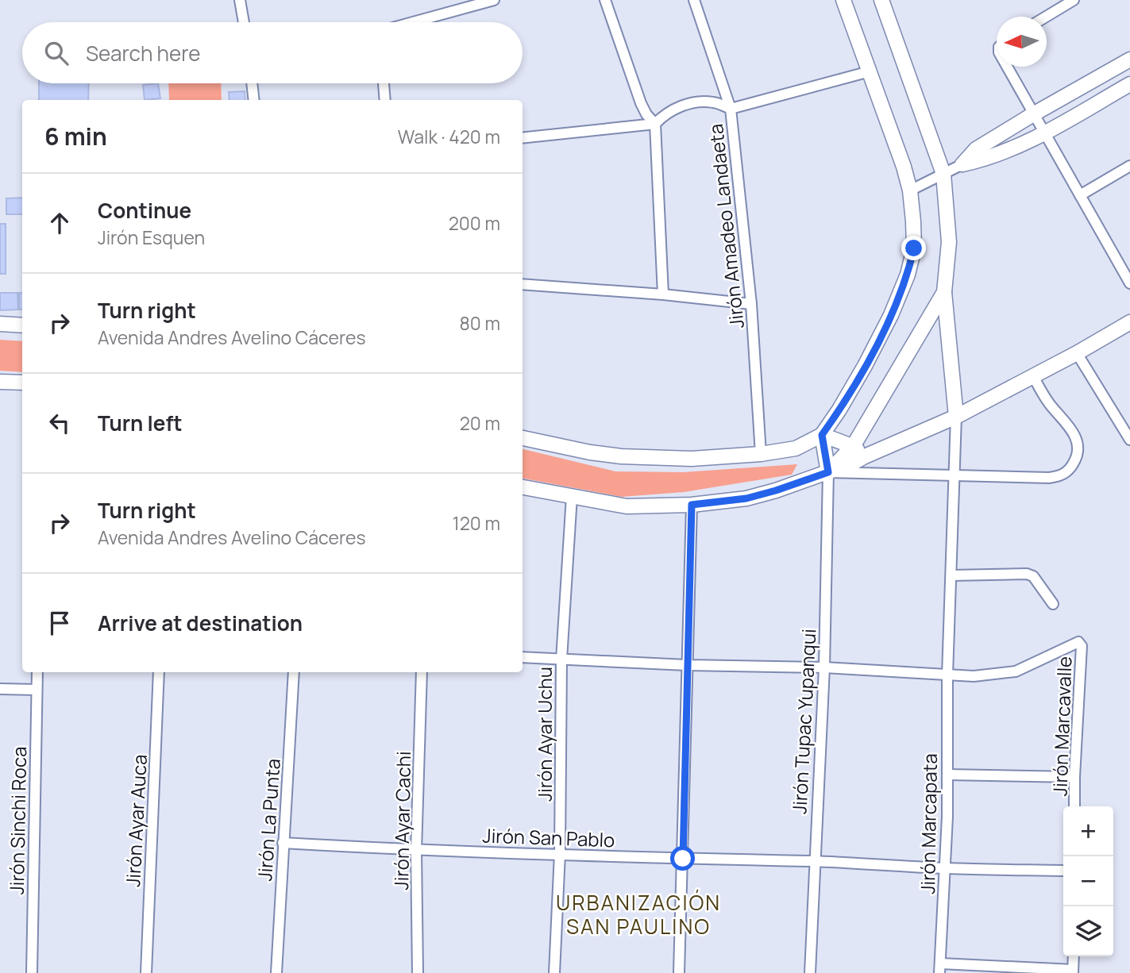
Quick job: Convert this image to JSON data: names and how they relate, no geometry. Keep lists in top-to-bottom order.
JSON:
{
  "streets": {
    "street": [
      "Jirón Amadeo Landaeta",
      "Jirón Tupac Yupanqui",
      "Jirón Marcavalle",
      "Jirón Ayar Uchu",
      "Jirón La Punta",
      "Jirón Sinchi Roca",
      "Jirón Ayar Auca",
      "Jirón Ayar Cachi",
      "Jirón Marcapata",
      "Jirón San Pablo"
    ]
  },
  "crossings": [
    ["Jirón Tupac Yupanqui", "Jirón San Pablo"],
    ["Jirón Marcavalle", "Jirón Marcapata"],
    ["Jirón Ayar Uchu", "Jirón San Pablo"],
    ["Jirón La Punta", "Jirón San Pablo"],
    ["Jirón Ayar Cachi", "Jirón San Pablo"],
    ["Jirón Marcapata", "Jirón San Pablo"]
  ],
  "districts": ["URBANIZACIÓN SAN PAULINO"],
  "north": "left",
  "page": {
    "search": "Search here",
    "heading": ["6 min", "Walk · 420 m"],
    "list": [
      ["Continue", "Jirón Esquen", "200 m"],
      ["Turn right", "Avenida Andres Avelino Cáceres", "80 m"],
      ["Turn left", "20 m"],
      ["Turn right", "Avenida Andres Avelino Cáceres", "120 m"],
      "Arrive at destination"
    ],
    "map_buttons": ["+", "−"]
  }
}
